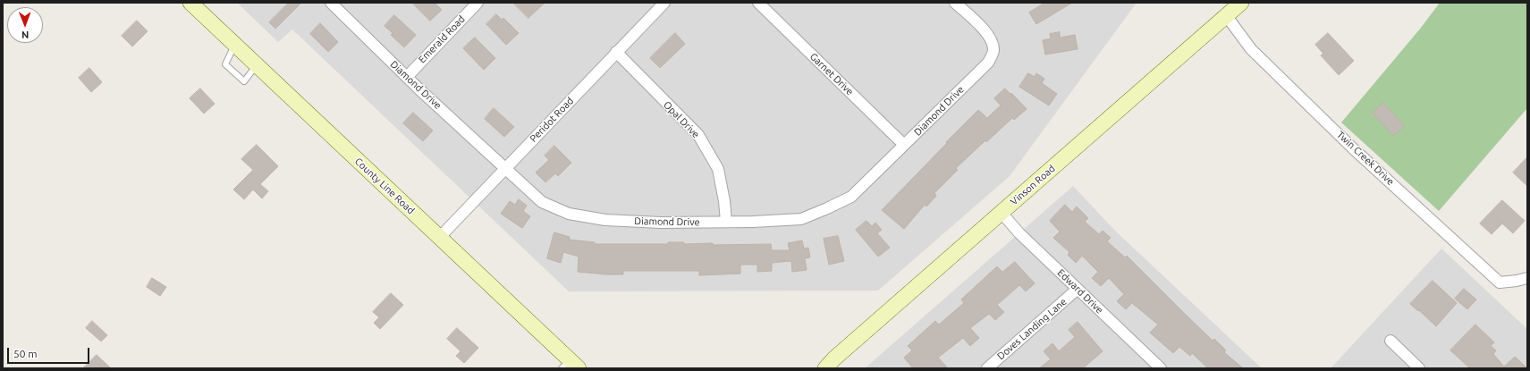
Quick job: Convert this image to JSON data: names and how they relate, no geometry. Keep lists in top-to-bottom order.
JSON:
{
  "streets": {
    "street": [
      "Emerald Road",
      "Garnet Drive",
      "Diamond Drive",
      "Peridot Road",
      "Opal Drive",
      "Twin Creek Drive",
      "Vinson Road",
      "County Line Road",
      "Edward Drive",
      "Doves Landing Lane"
    ]
  },
  "crossings": [
    ["Emerald Road", "Diamond Drive"],
    ["Garnet Drive", "Diamond Drive"],
    ["Diamond Drive", "Peridot Road"],
    ["Diamond Drive", "Opal Drive"],
    ["Peridot Road", "Opal Drive"],
    ["Peridot Road", "County Line Road"],
    ["Twin Creek Drive", "Vinson Road"],
    ["Vinson Road", "Edward Drive"],
    ["Edward Drive", "Doves Landing Lane"]
  ],
  "scale_bar": "50 m",
  "north": "bottom"
}
